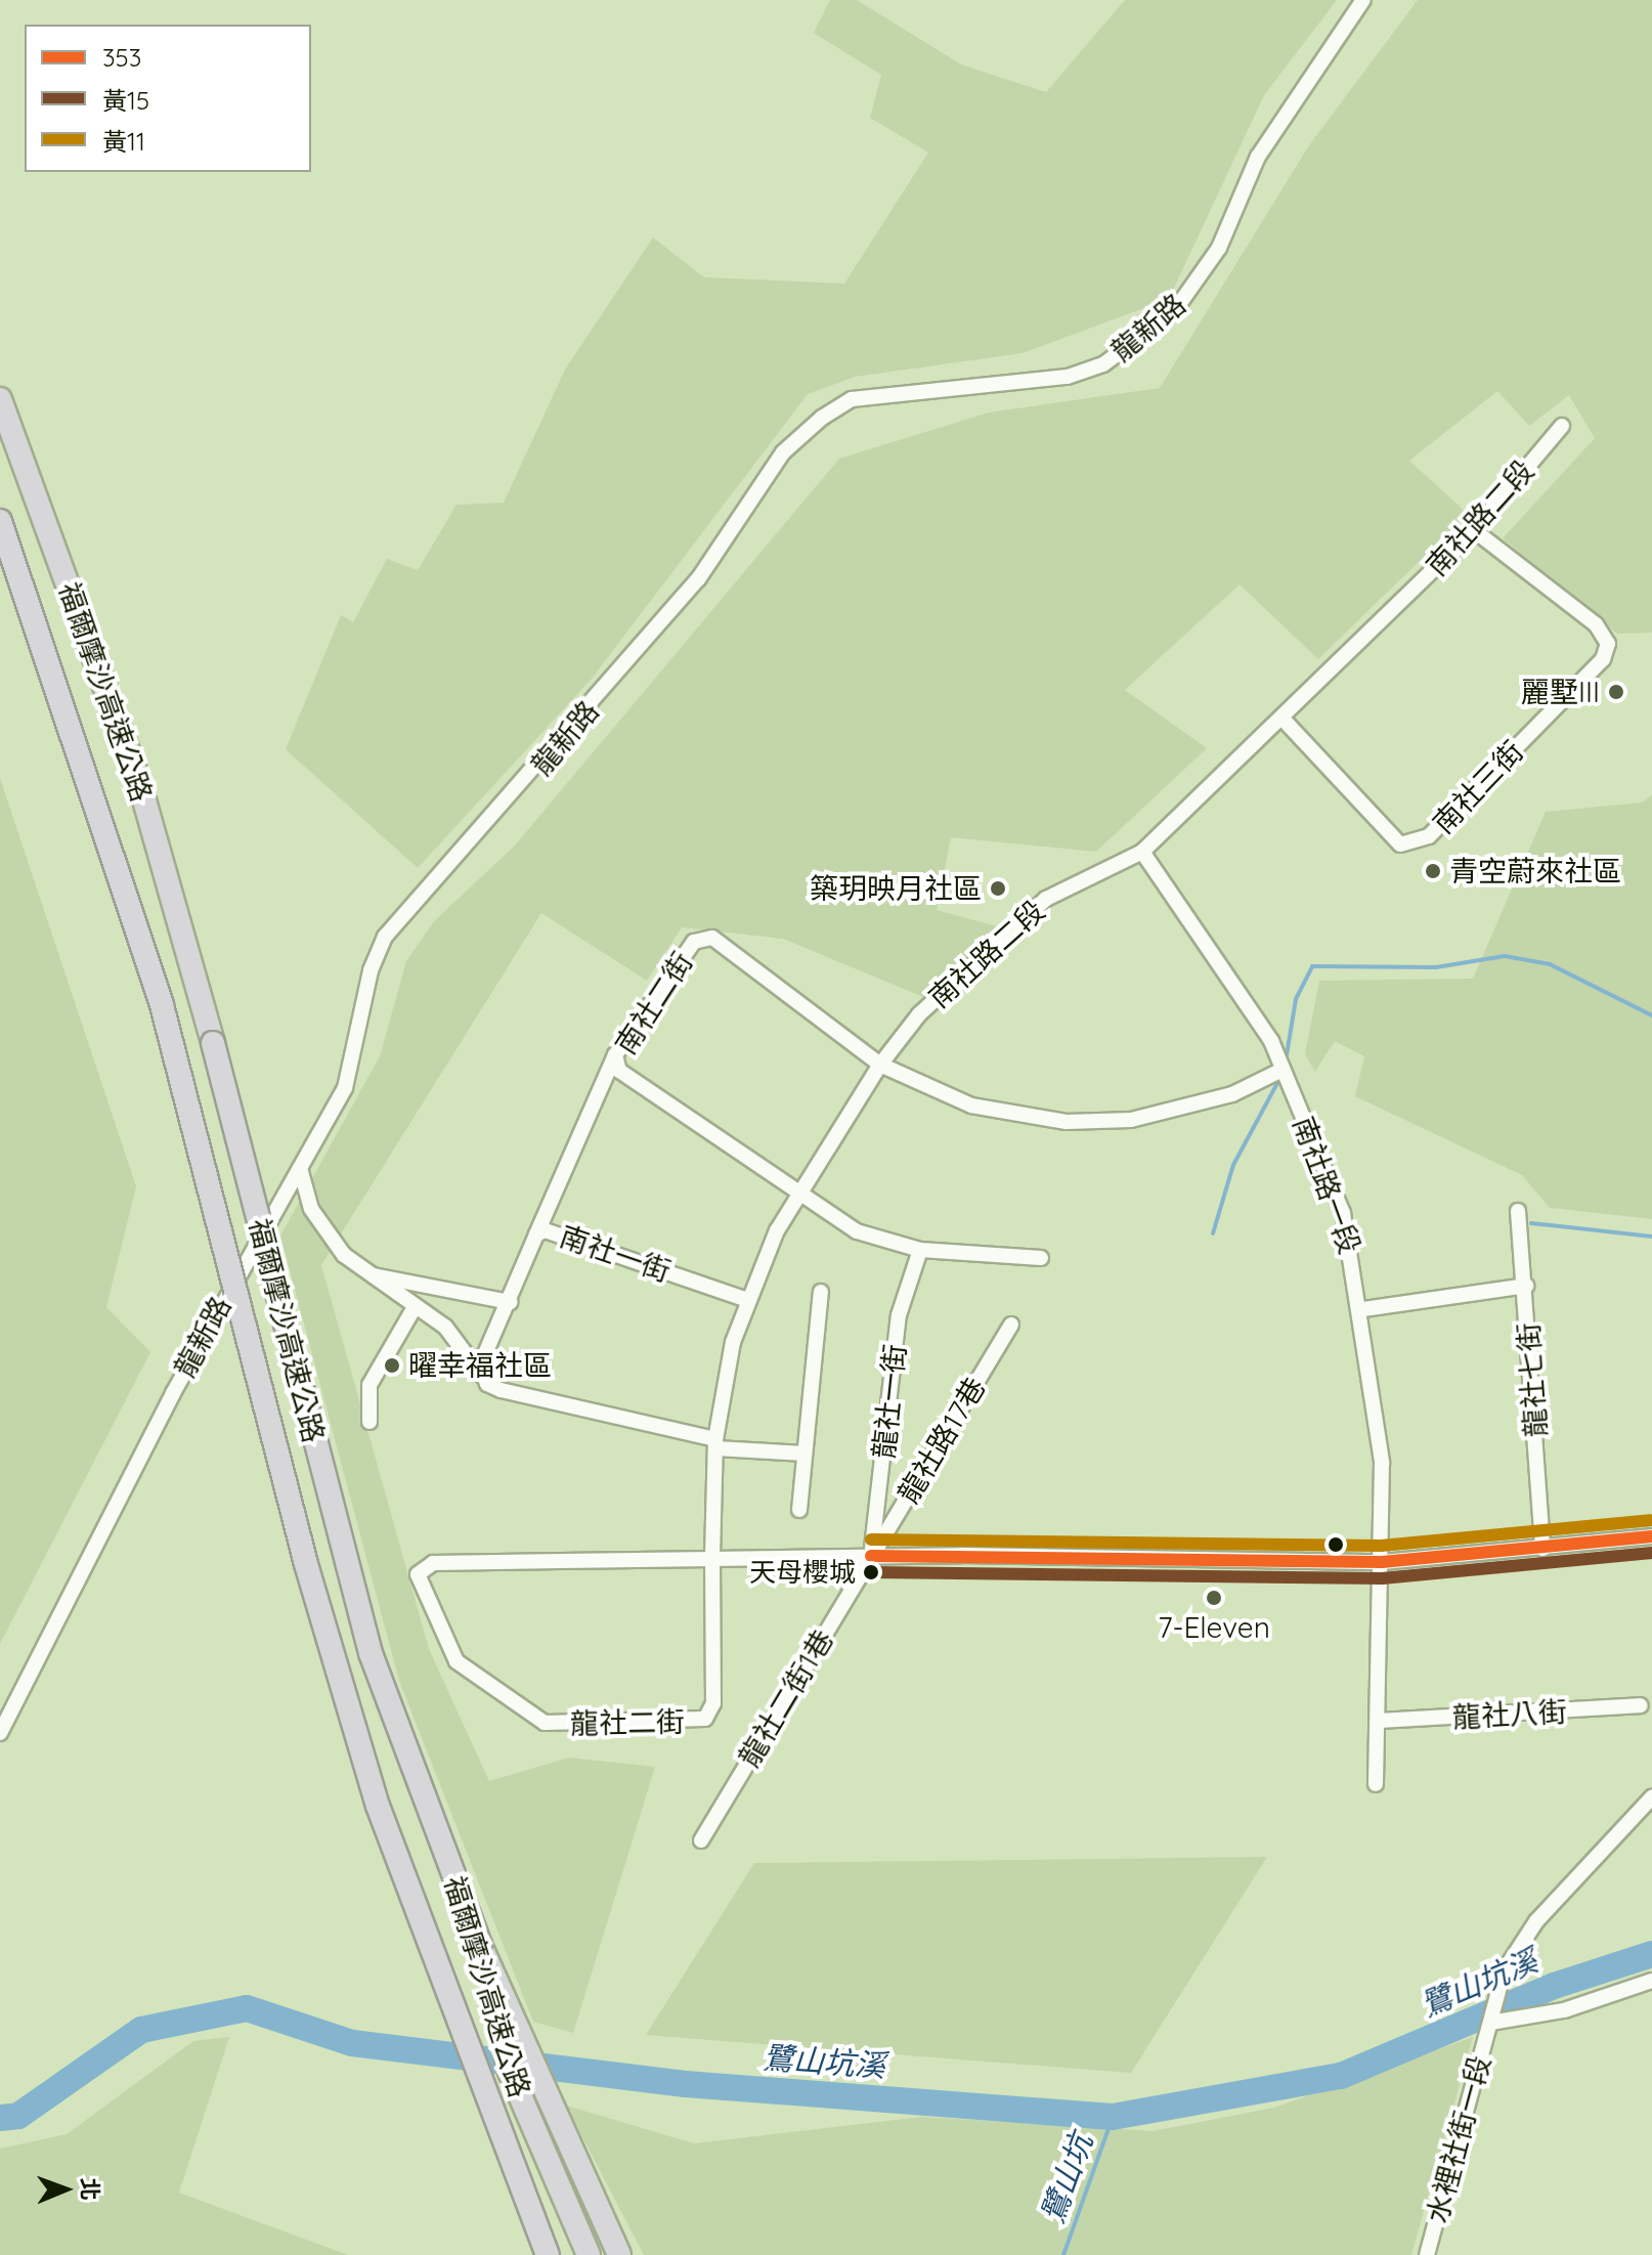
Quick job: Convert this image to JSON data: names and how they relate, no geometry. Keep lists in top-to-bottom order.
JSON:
{
  "streets": {
    "highway": ["福爾摩沙高速公路"],
    "street": [
      "龍新路",
      "南社路二段",
      "南社三街",
      "南社二街",
      "南社路一段",
      "南社一街",
      "龍社七街",
      "龍社一街",
      "龍社路17巷",
      "龍社二街1巷",
      "龍社八街",
      "龍社二街",
      "水裡社街一段"
    ]
  },
  "crossings": [
    ["南社路二段", "南社三街"],
    ["南社路二段", "南社二街"],
    ["南社路二段", "南社路一段"],
    ["南社路二段", "南社一街"],
    ["南社路二段", "龍社二街"],
    ["南社二街", "南社路一段"],
    ["南社二街", "龍社一街"],
    ["南社路一段", "龍社二街"],
    ["龍社七街", "龍社二街"],
    ["龍社一街", "龍社路17巷"],
    ["龍社一街", "龍社二街1巷"],
    ["龍社一街", "龍社二街"],
    ["龍社路17巷", "龍社二街1巷"],
    ["龍社路17巷", "龍社二街"],
    ["龍社二街1巷", "龍社二街"]
  ],
  "water": ["鷺山坑溪", "鷺山坑"],
  "places": [
    "麗墅III",
    "青空蔚來社區",
    "築玥映月社區",
    "曜幸福社區",
    "天母櫻城",
    "7-Eleven"
  ],
  "lines": ["transit line 黃11", "transit line 353", "transit line 黃15"],
  "legend": ["353", "黃15", "黃11"],
  "north": "right"
}
